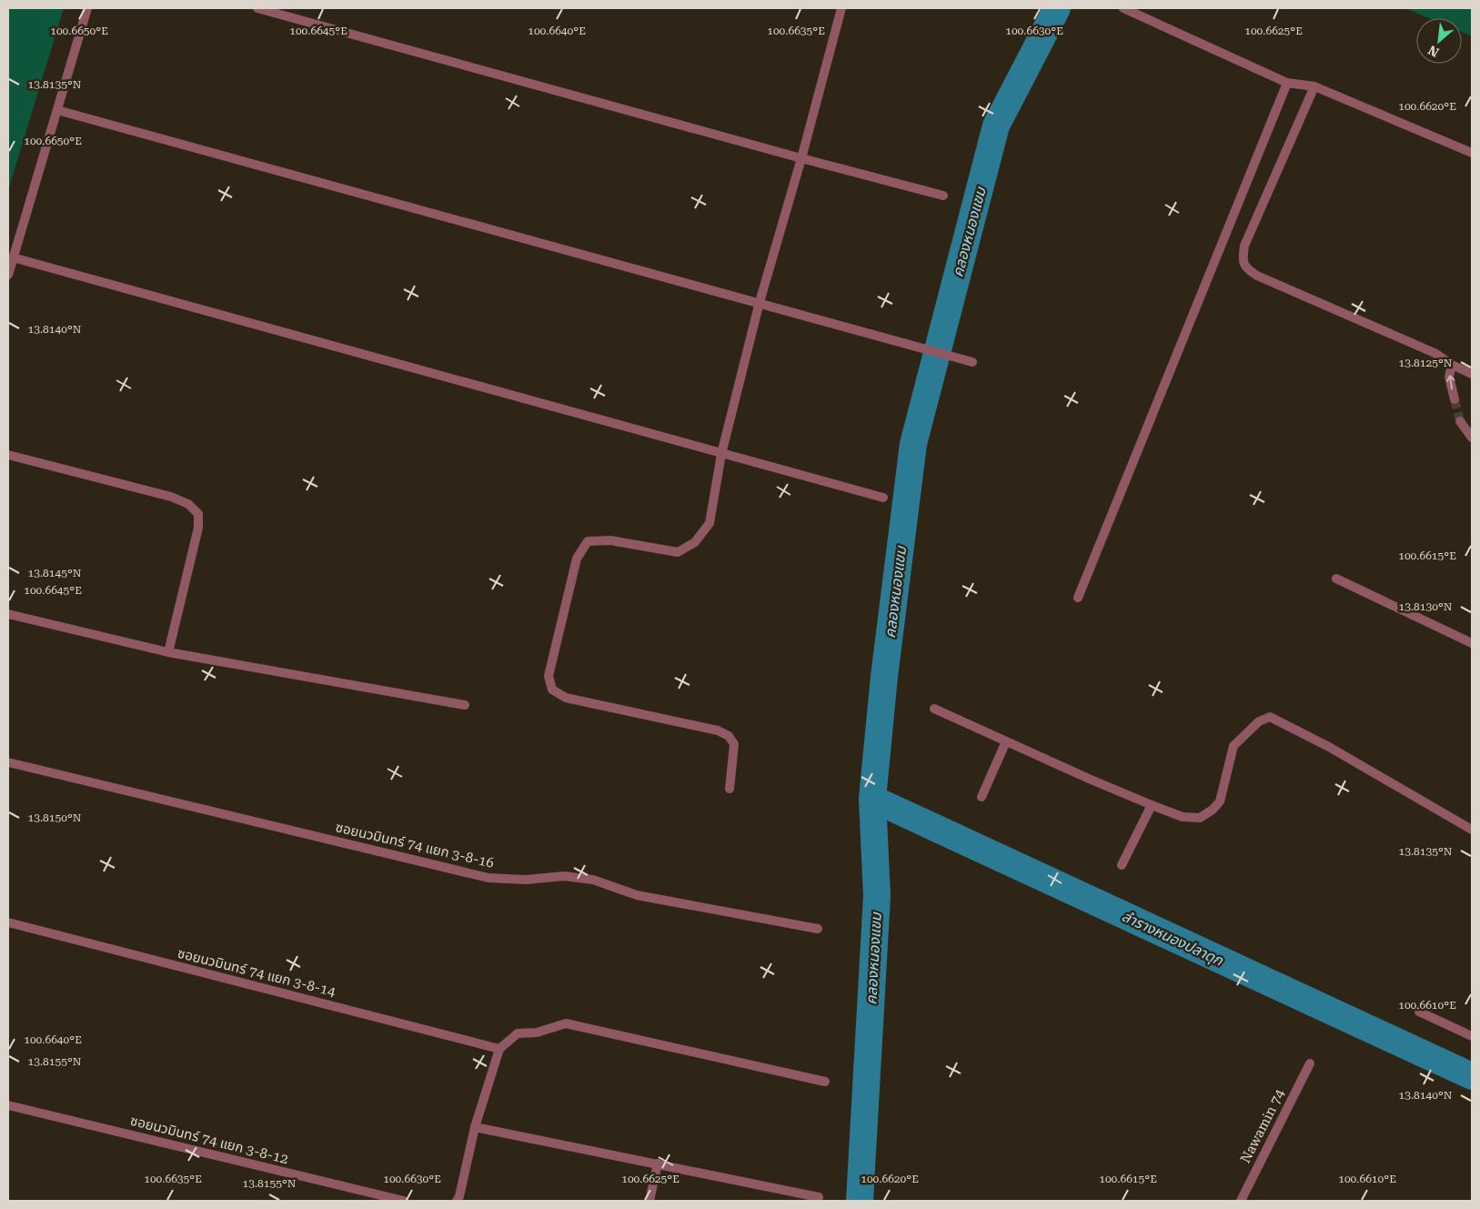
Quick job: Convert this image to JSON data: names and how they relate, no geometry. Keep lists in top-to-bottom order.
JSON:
{
  "streets": {
    "street": [
      "ซอยนวมินทร์ 74 แยก 3-8-16",
      "ซอยนวมินทร์ 74 แยก 3-8-14",
      "Nawamin 74",
      "ซอยนวมินทร์ 74 แยก 3-8-12"
    ]
  },
  "water": ["คลองหนองแขม", "ลำรางหนองปลาดุก"],
  "north": "bottom left",
  "coordinates": [
    "100.6650°E",
    "100.6645°E",
    "100.6640°E",
    "100.6635°E",
    "100.6630°E",
    "100.6625°E",
    "13.8135°N",
    "100.6620°E",
    "13.8140°N",
    "13.8125°N",
    "100.6615°E",
    "13.8145°N",
    "13.8130°N",
    "13.8150°N",
    "100.6610°E",
    "13.8155°N"
  ]
}
